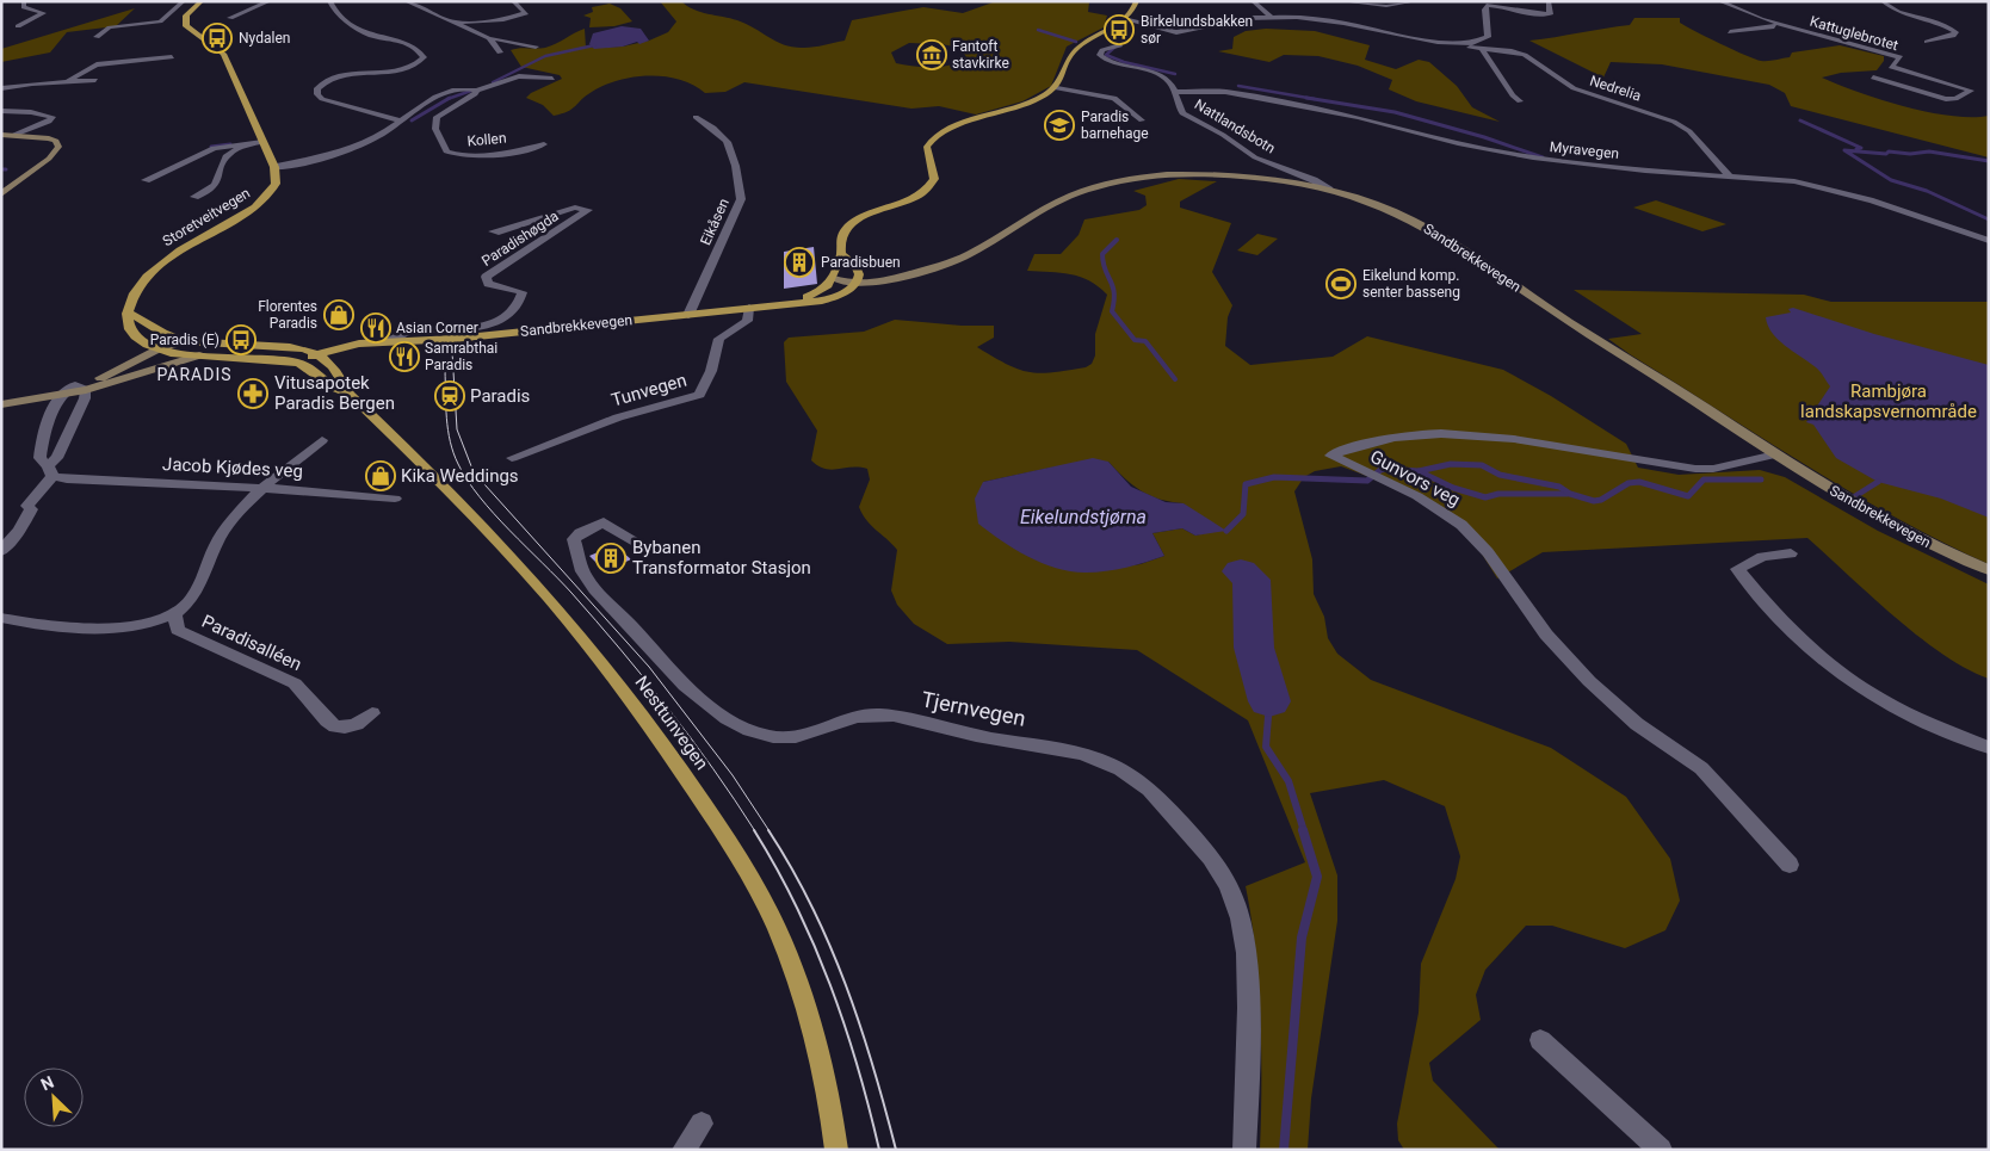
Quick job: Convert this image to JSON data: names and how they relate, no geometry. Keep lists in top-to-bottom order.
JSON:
{
  "streets": {
    "main road": ["Storetveitvegen", "Sandbrekkevegen", "Nesttunvegen"],
    "street": [
      "Kattuglebrotet",
      "Nedrelia",
      "Nattlandsbotn",
      "Kollen",
      "Myravegen",
      "Eikåsen",
      "Paradishøgda",
      "Tunvegen",
      "Jacob Kjødes veg",
      "Gunvors veg",
      "Paradisalléen",
      "Tjernvegen"
    ]
  },
  "crossings": [
    ["Nedrelia", "Myravegen"],
    ["Nattlandsbotn", "Myravegen"],
    ["Nattlandsbotn", "Sandbrekkevegen"],
    ["Kollen", "Storetveitvegen"],
    ["Eikåsen", "Sandbrekkevegen"],
    ["Paradishøgda", "Sandbrekkevegen"],
    ["Sandbrekkevegen", "Tunvegen"],
    ["Sandbrekkevegen", "Gunvors veg"],
    ["Sandbrekkevegen", "Nesttunvegen"],
    ["Jacob Kjødes veg", "Paradisalléen"]
  ],
  "districts": ["PARADIS"],
  "water": ["Eikelundstjørna"],
  "parks": ["Rambjøra landskapsvernområde"],
  "places": {
    "bus stop": ["Birkelundsbakken sør", "Nydalen", "Paradis (E)"],
    "museum": ["Fantoft stavkirke"],
    "school or university": ["Paradis barnehage"],
    "building": ["Paradisbuen", "Bybanen Transformator Stasjon"],
    "sports": ["Eikelund komp. senter basseng"],
    "shop": ["Florentes Paradis", "Kika Weddings"],
    "restaurant": ["Asian Corner", "Samrabthai Paradis"],
    "pharmacy": ["Vitusapotek Paradis Bergen"],
    "station": ["Paradis"]
  },
  "north": "top left"
}
